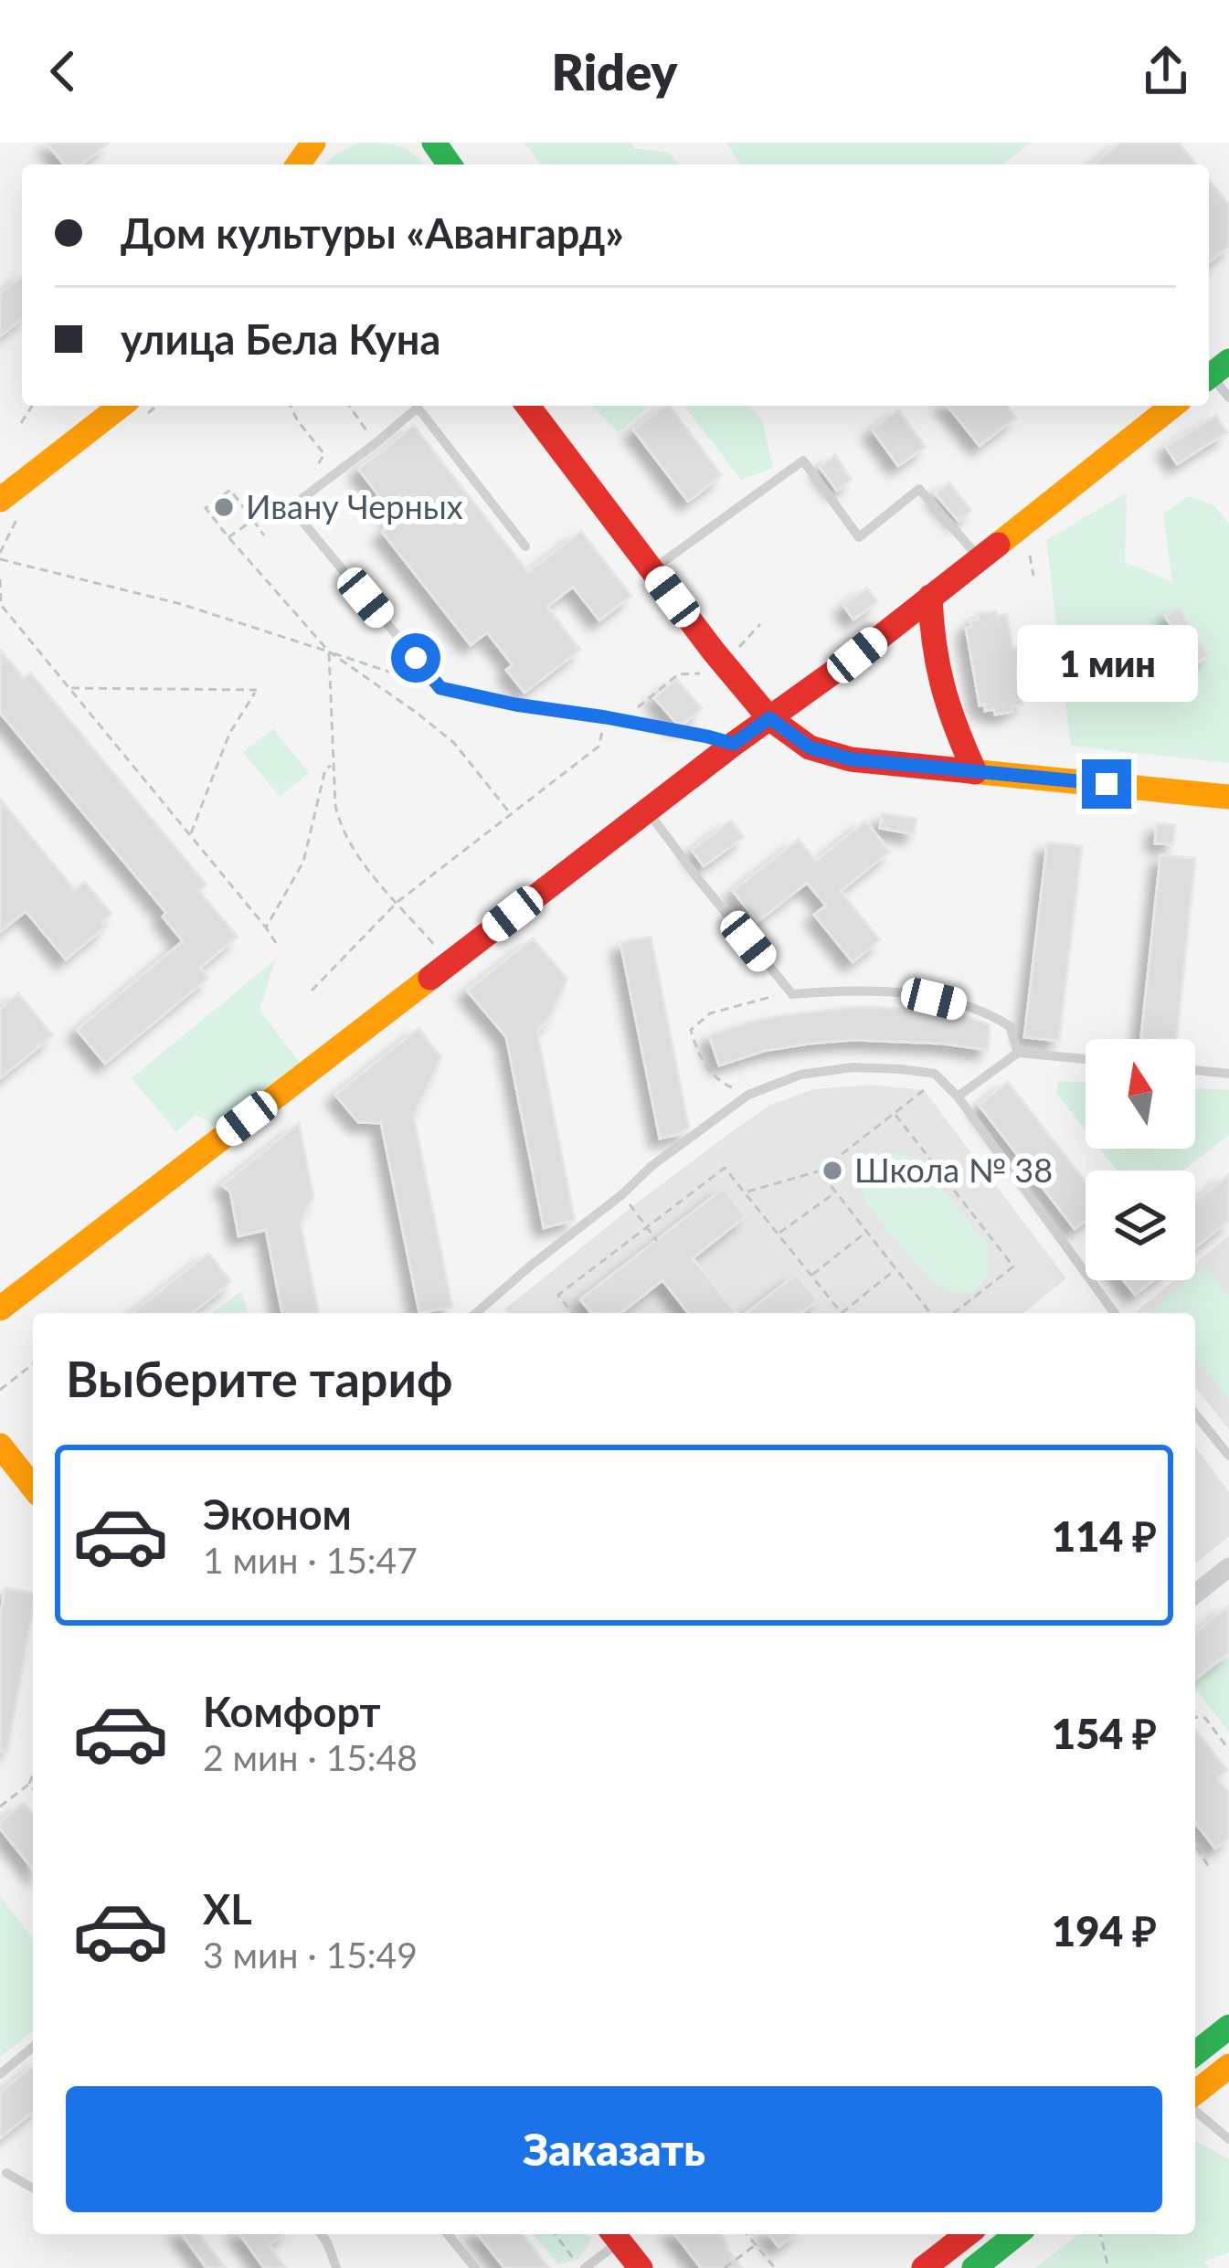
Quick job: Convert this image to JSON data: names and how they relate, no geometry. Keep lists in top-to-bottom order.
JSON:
{
  "places": ["Ивану Черных", "Школа № 38"],
  "north": "top",
  "page": {
    "header": "Ridey",
    "banner": ["Дом культуры «Авангард»", "улица Бела Куна"],
    "bubble": "1 мин",
    "heading": "Выберите тариф",
    "list": [
      {
        "name": "Эконом",
        "note": "1 мин · 15:47",
        "value": "114 ₽"
      },
      {
        "name": "Комфорт",
        "note": "2 мин · 15:48",
        "value": "154 ₽"
      },
      {
        "name": "XL",
        "note": "3 мин · 15:49",
        "value": "194 ₽"
      }
    ],
    "buttons": "Заказать"
  }
}
